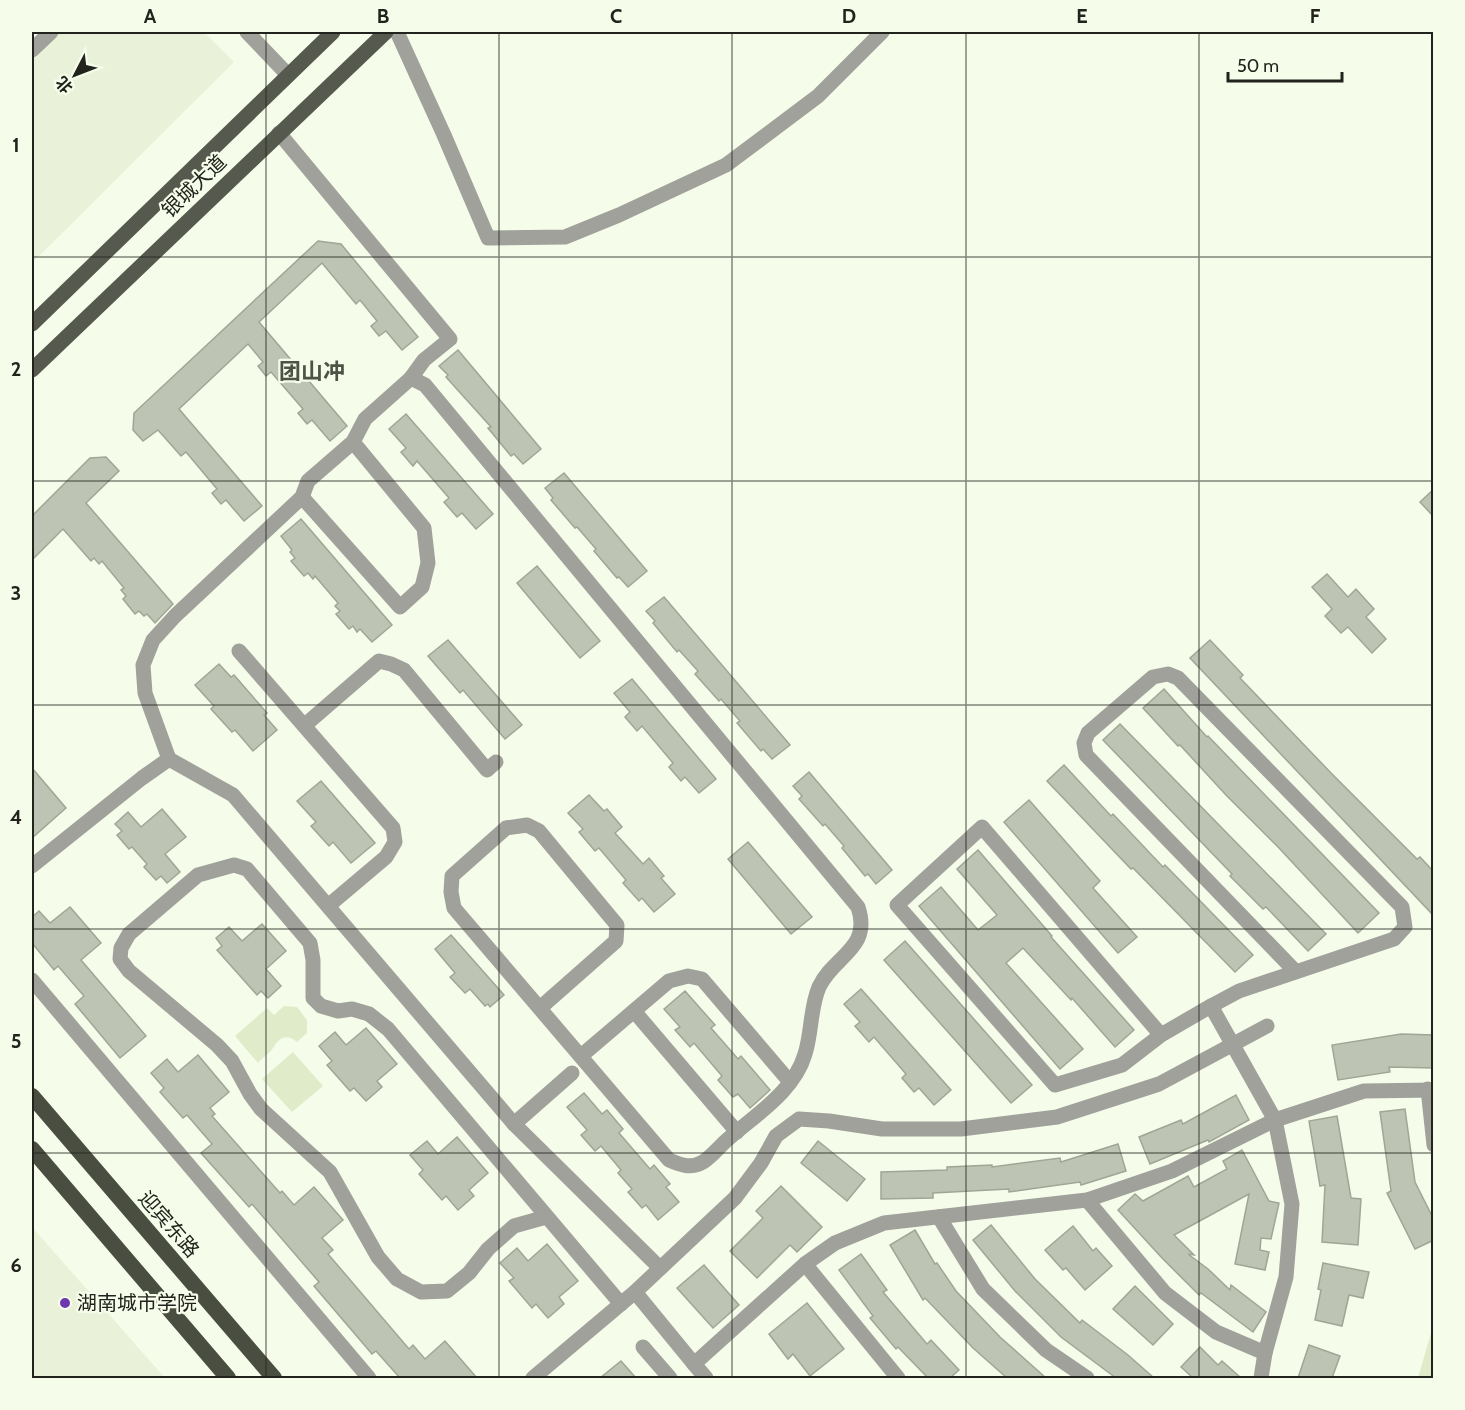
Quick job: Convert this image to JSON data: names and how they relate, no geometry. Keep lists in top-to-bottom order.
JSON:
{
  "streets": {
    "highway": ["迎宾东路"],
    "main road": ["银城大道"]
  },
  "districts": ["团山冲"],
  "places": ["湖南城市学院"],
  "scale_bar": "50 m",
  "north": "bottom left",
  "grid": {
    "columns": [
      "A",
      "B",
      "C",
      "D",
      "E",
      "F"
    ],
    "rows": [
      "1",
      "2",
      "3",
      "4",
      "5",
      "6"
    ]
  }
}
